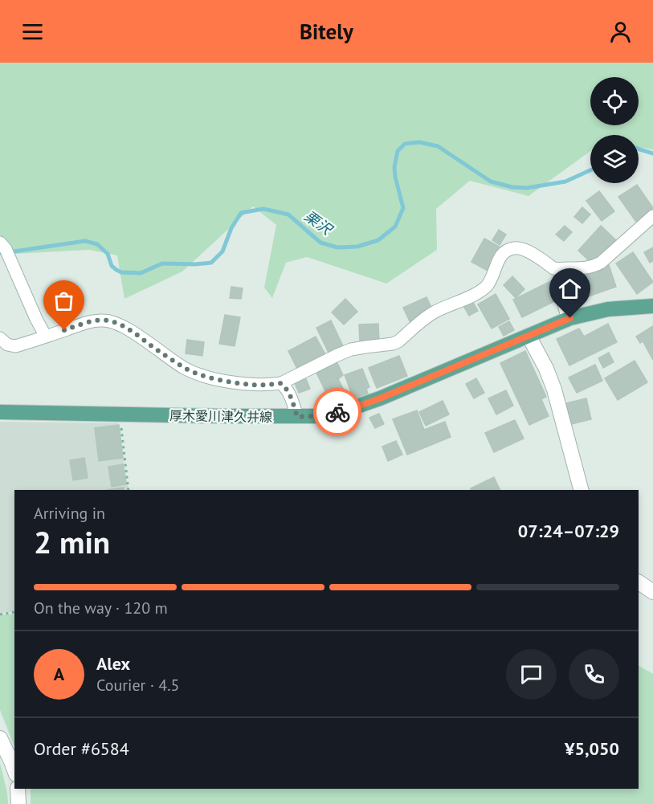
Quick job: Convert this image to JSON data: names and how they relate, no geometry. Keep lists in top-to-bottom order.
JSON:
{
  "streets": {
    "main road": ["厚木愛川津久井線"]
  },
  "water": ["栗沢"],
  "page": {
    "header": "Bitely",
    "heading": ["2 min", "Arriving in", "07:24–07:29"],
    "panel": [
      "Alex",
      "Courier · 4.5",
      "Order #6584",
      "¥5,050"
    ],
    "bar": "On the way · 120 m",
    "round": "A"
  }
}
